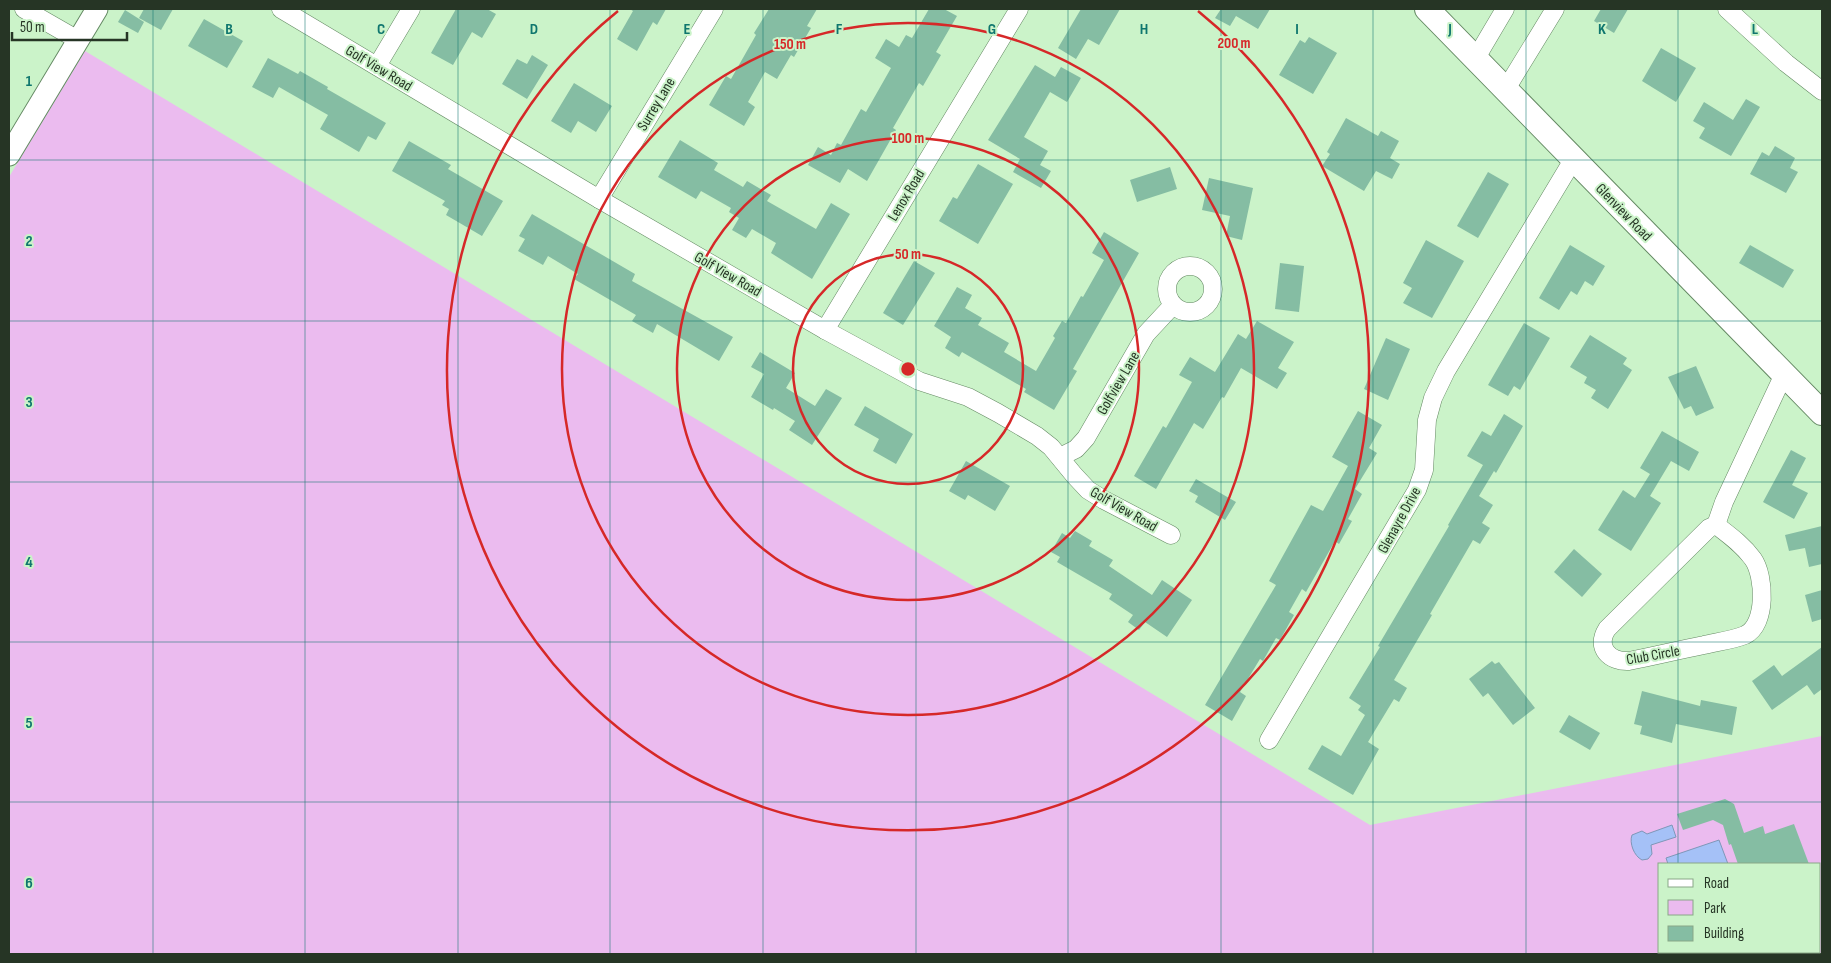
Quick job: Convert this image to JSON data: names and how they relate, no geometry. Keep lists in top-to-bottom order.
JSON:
{
  "streets": {
    "main road": ["Glenview Road"],
    "street": [
      "Golf View Road",
      "Surrey Lane",
      "Lenox Road",
      "Golfview Lane",
      "Glenayre Drive",
      "Club Circle"
    ]
  },
  "crossings": [
    ["Golf View Road", "Surrey Lane"],
    ["Golf View Road", "Lenox Road"],
    ["Golf View Road", "Golfview Lane"],
    ["Glenview Road", "Glenayre Drive"]
  ],
  "legend": ["Road", "Park", "Building"],
  "scale_bar": "50 m",
  "grid": {
    "columns": [
      "B",
      "C",
      "D",
      "E",
      "F",
      "G",
      "H",
      "I",
      "J",
      "K",
      "L"
    ],
    "rows": [
      "1",
      "2",
      "3",
      "4",
      "5",
      "6"
    ]
  },
  "rings": [
    "200 m",
    "150 m",
    "100 m",
    "50 m"
  ]
}
